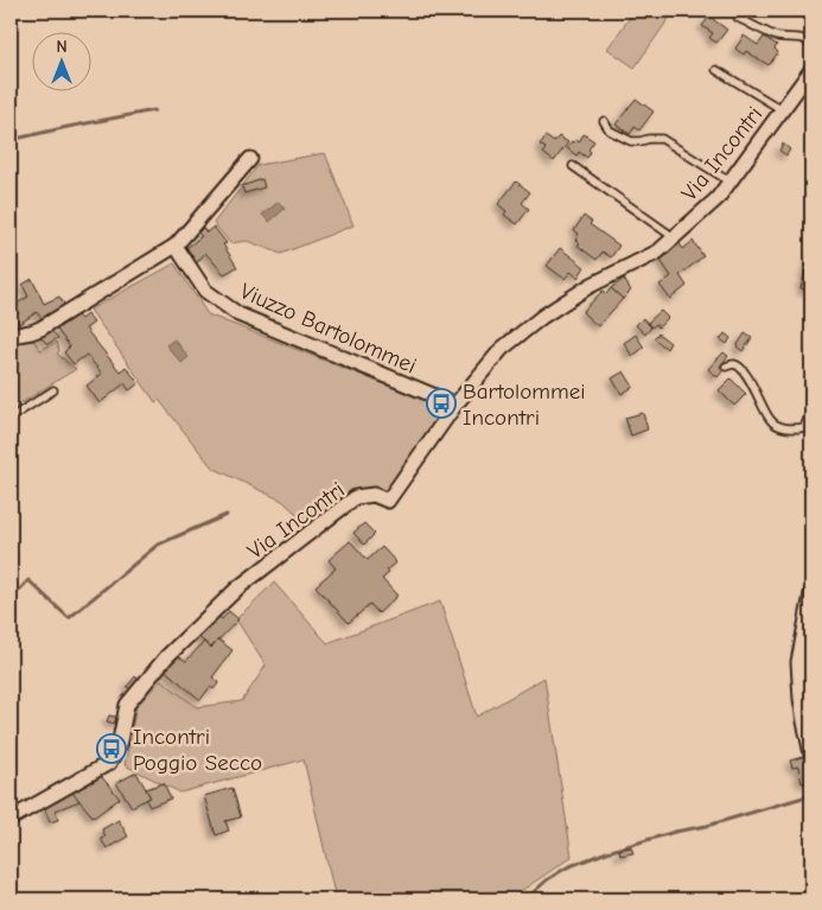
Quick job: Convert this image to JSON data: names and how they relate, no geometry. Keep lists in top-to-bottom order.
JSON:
{
  "streets": {
    "street": ["Via Incontri", "Viuzzo Bartolommei"]
  },
  "crossings": [
    ["Via Incontri", "Viuzzo Bartolommei"]
  ],
  "places": {
    "bus stop": ["Bartolommei Incontri", "Incontri Poggio Secco"]
  },
  "north": "top"
}
